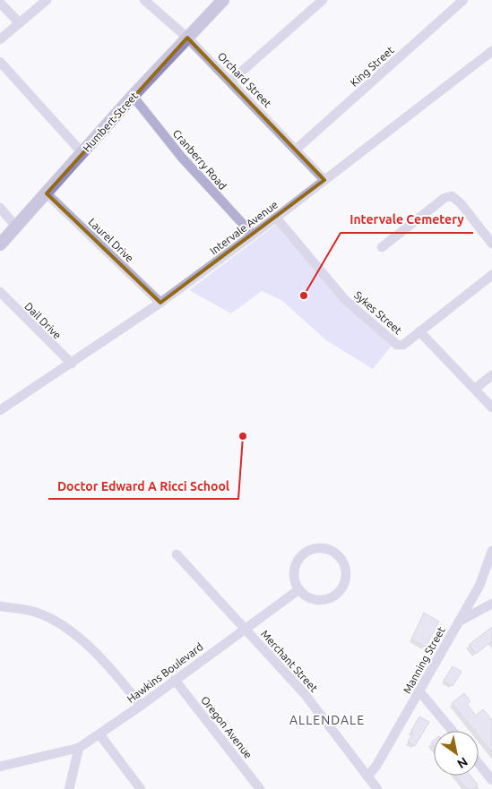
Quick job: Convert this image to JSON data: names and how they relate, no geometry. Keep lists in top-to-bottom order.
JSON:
{
  "streets": {
    "street": [
      "King Street",
      "Orchard Street",
      "Humbert Street",
      "Cranberry Road",
      "Intervale Avenue",
      "Laurel Drive",
      "Sykes Street",
      "Dail Drive",
      "Manning Street",
      "Merchant Street",
      "Hawkins Boulevard",
      "Oregon Avenue"
    ]
  },
  "crossings": [
    ["King Street", "Orchard Street"],
    ["Orchard Street", "Humbert Street"],
    ["Orchard Street", "Intervale Avenue"],
    ["Humbert Street", "Cranberry Road"],
    ["Humbert Street", "Laurel Drive"],
    ["Cranberry Road", "Intervale Avenue"],
    ["Intervale Avenue", "Laurel Drive"],
    ["Intervale Avenue", "Sykes Street"],
    ["Intervale Avenue", "Dail Drive"],
    ["Manning Street", "Merchant Street"],
    ["Merchant Street", "Hawkins Boulevard"],
    ["Hawkins Boulevard", "Oregon Avenue"]
  ],
  "districts": ["ALLENDALE"],
  "places": ["Intervale Cemetery", "Doctor Edward A Ricci School"],
  "north": "bottom right"
}
